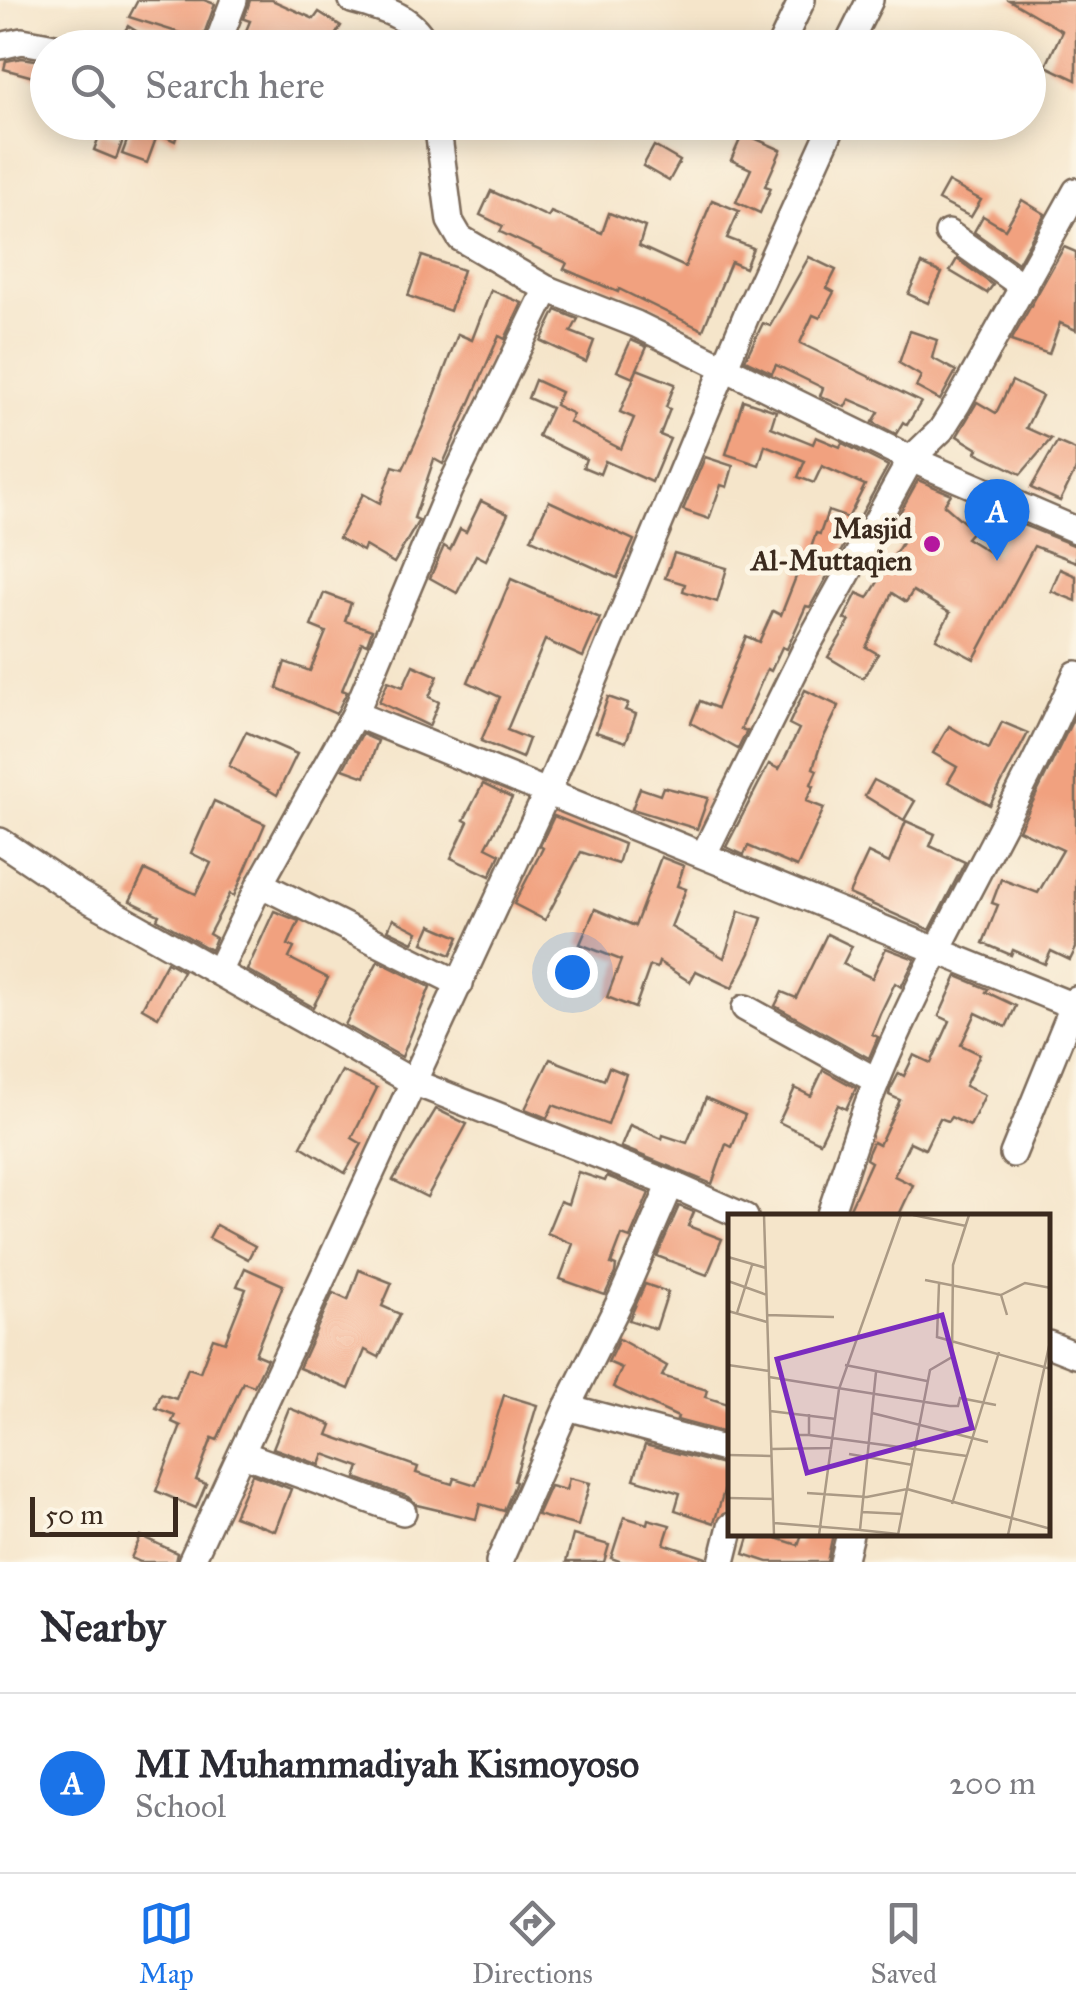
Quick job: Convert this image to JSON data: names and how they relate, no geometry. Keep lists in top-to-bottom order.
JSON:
{
  "places": ["Masjid Al-Muttaqien"],
  "scale_bar": "50 m",
  "page": {
    "search": "Search here",
    "pins": "A",
    "scale": "50 m",
    "heading": "Nearby",
    "list": [
      {
        "mark": "A",
        "name": "MI Muhammadiyah Kismoyoso",
        "note": "School",
        "value": "200 m"
      }
    ],
    "nav": ["Map", "Directions", "Saved"]
  }
}
